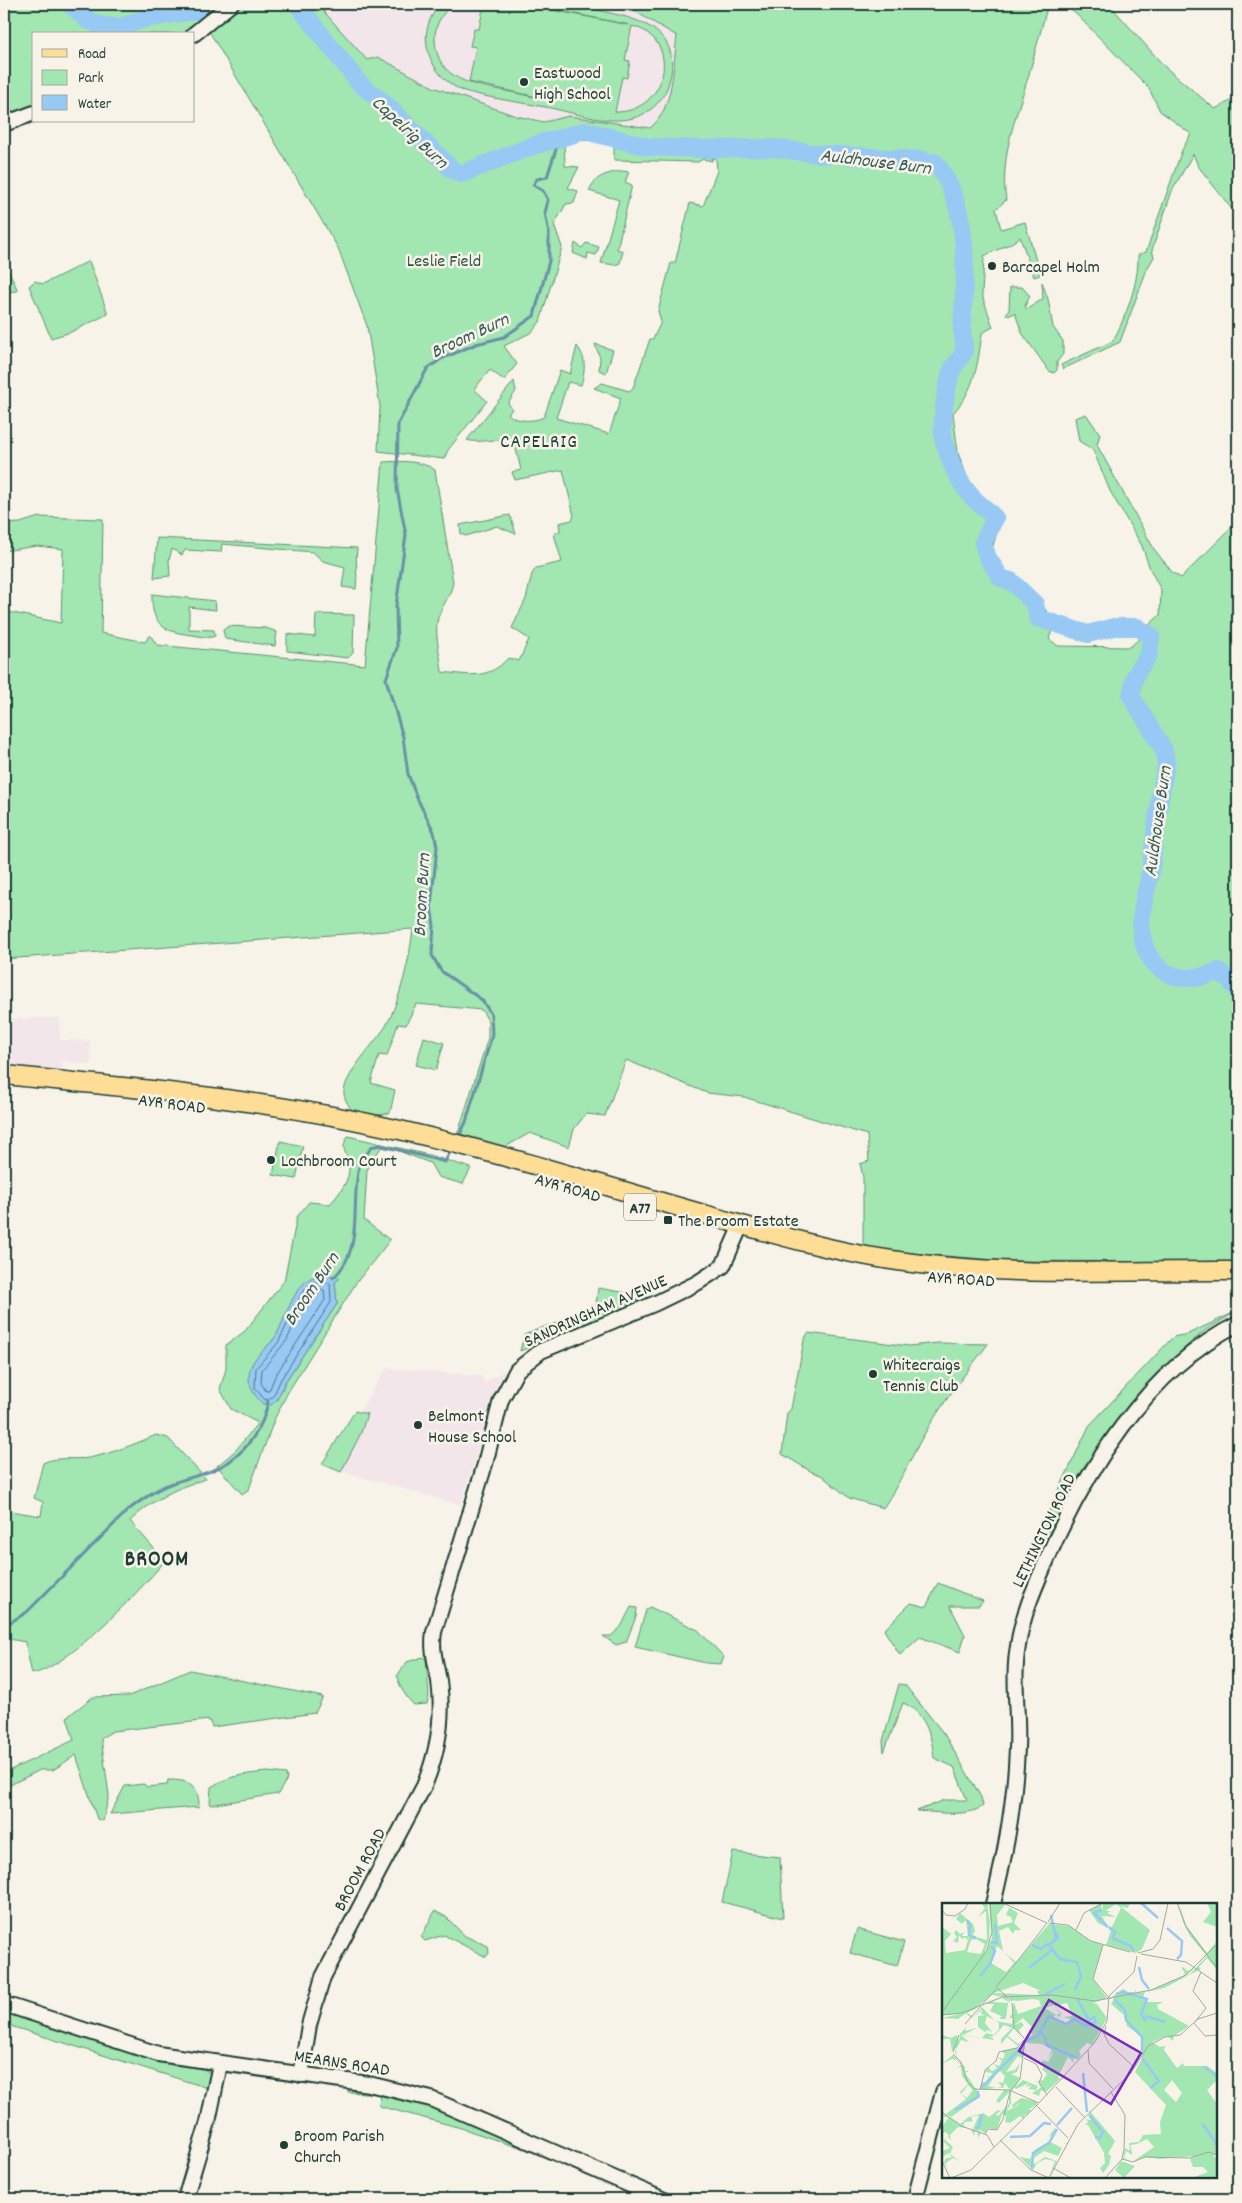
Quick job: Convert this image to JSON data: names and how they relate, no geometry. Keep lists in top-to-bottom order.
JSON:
{
  "streets": {
    "main road": ["AYR ROAD", "A77"],
    "street": [
      "SANDRINGHAM AVENUE",
      "LETHINGTON ROAD",
      "BROOM ROAD",
      "MEARNS ROAD"
    ]
  },
  "crossings": [
    ["AYR ROAD", "SANDRINGHAM AVENUE"],
    ["SANDRINGHAM AVENUE", "BROOM ROAD"],
    ["BROOM ROAD", "MEARNS ROAD"]
  ],
  "districts": ["CAPELRIG", "BROOM"],
  "water": ["Capelrig Burn", "Auldhouse Burn", "Broom Burn"],
  "parks": ["Leslie Field"],
  "places": {
    "other": [
      "Eastwood High School",
      "Barcapel Holm",
      "Lochbroom Court",
      "Whitecraigs Tennis Club",
      "Belmont House School",
      "Broom Parish Church"
    ],
    "transit": ["The Broom Estate"]
  },
  "legend": ["Road", "Park", "Water"]
}
